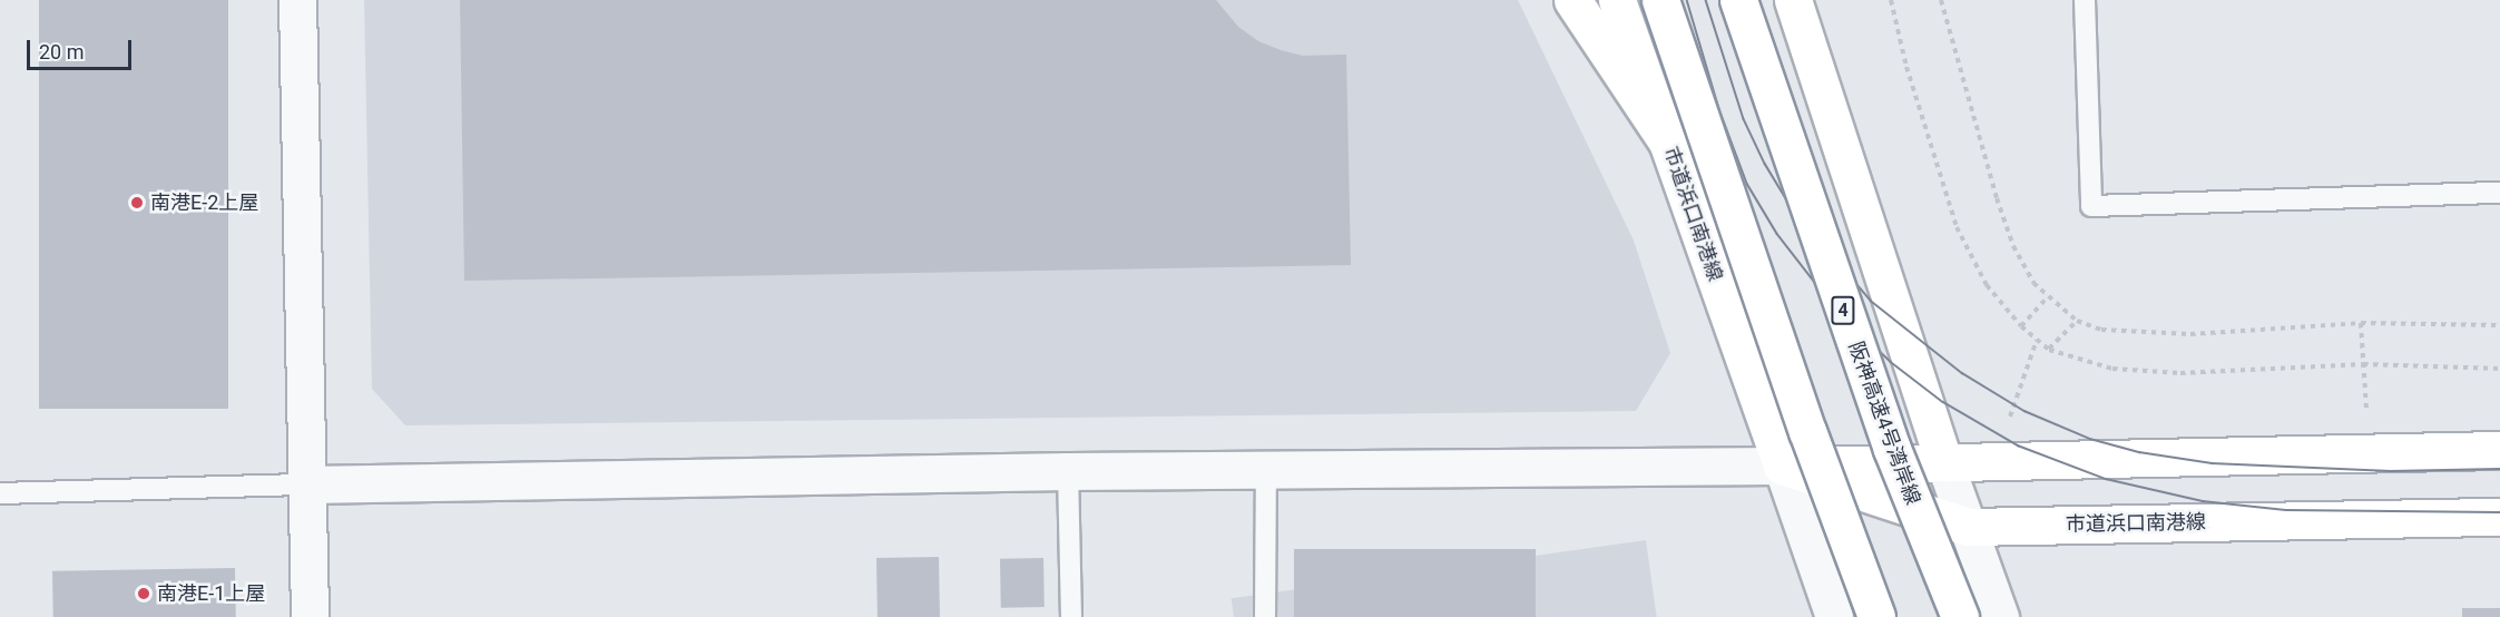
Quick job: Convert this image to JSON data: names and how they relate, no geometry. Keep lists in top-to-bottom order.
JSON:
{
  "streets": {
    "main road": ["市道浜口南港線", "4", "阪神高速4号湾岸線"]
  },
  "places": ["南港E-2上屋", "南港E-1上屋"],
  "scale_bar": "20 m"
}
